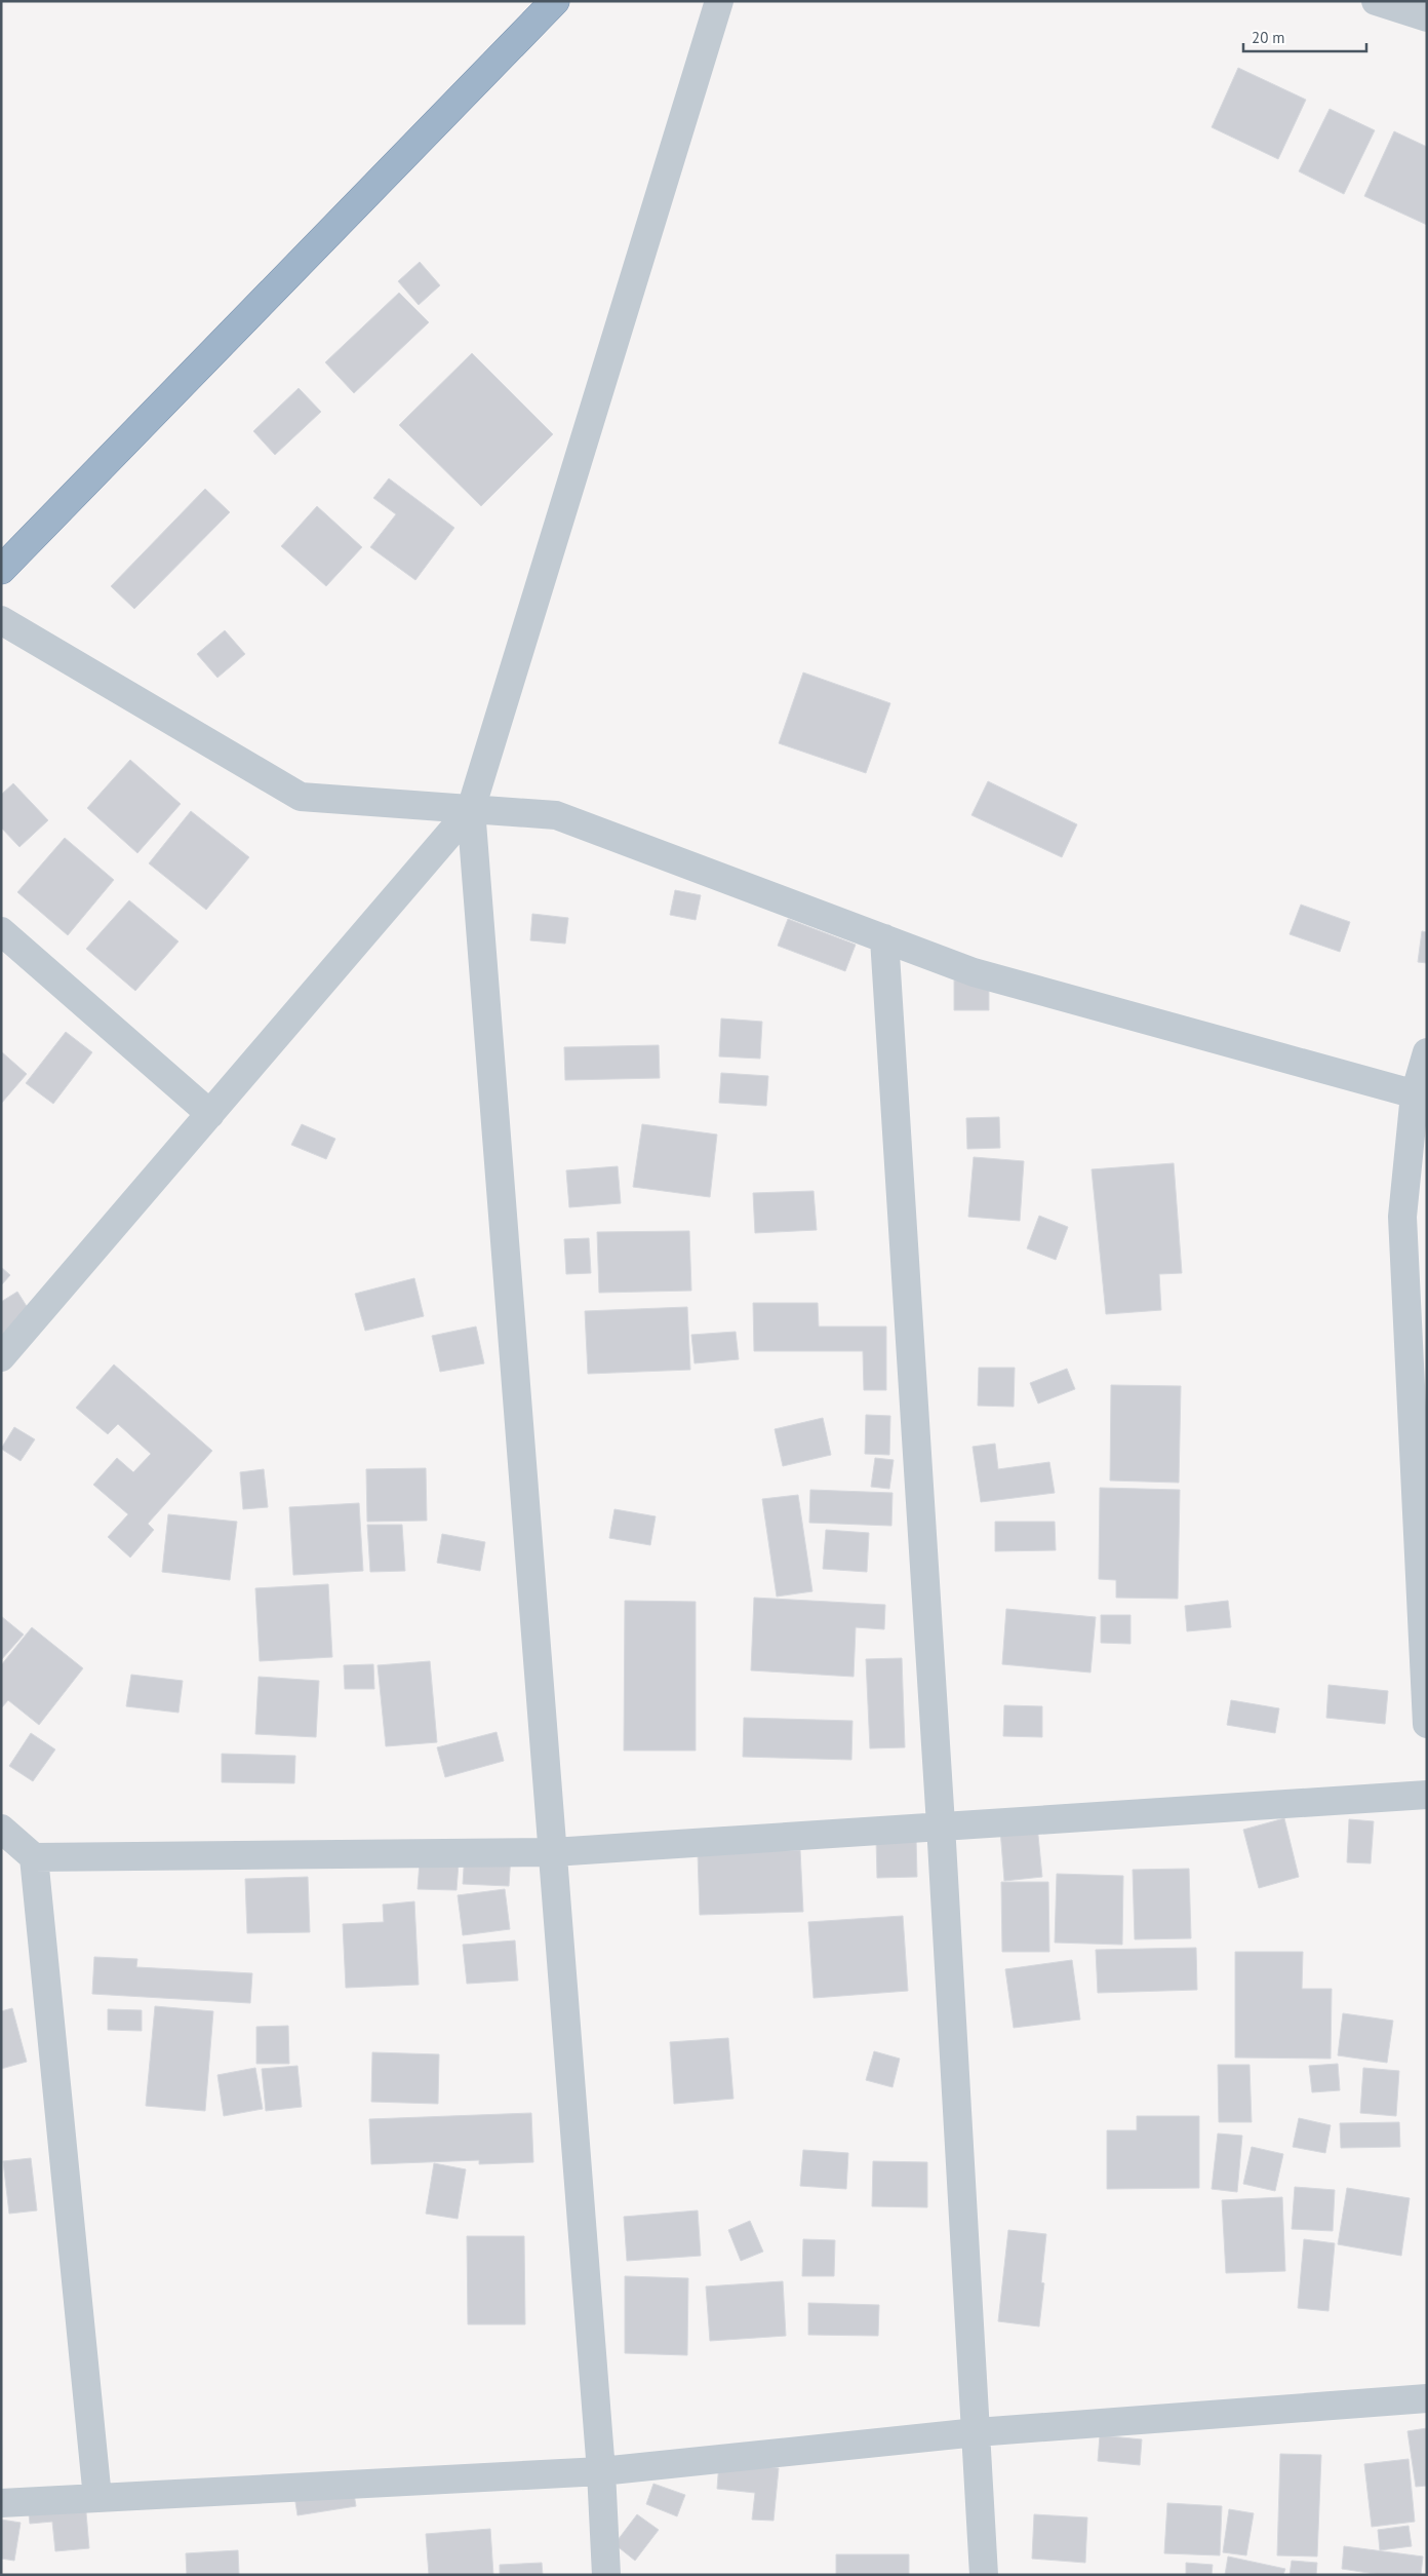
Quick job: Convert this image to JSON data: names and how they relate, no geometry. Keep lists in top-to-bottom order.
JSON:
{
  "scale_bar": "20 m"
}
